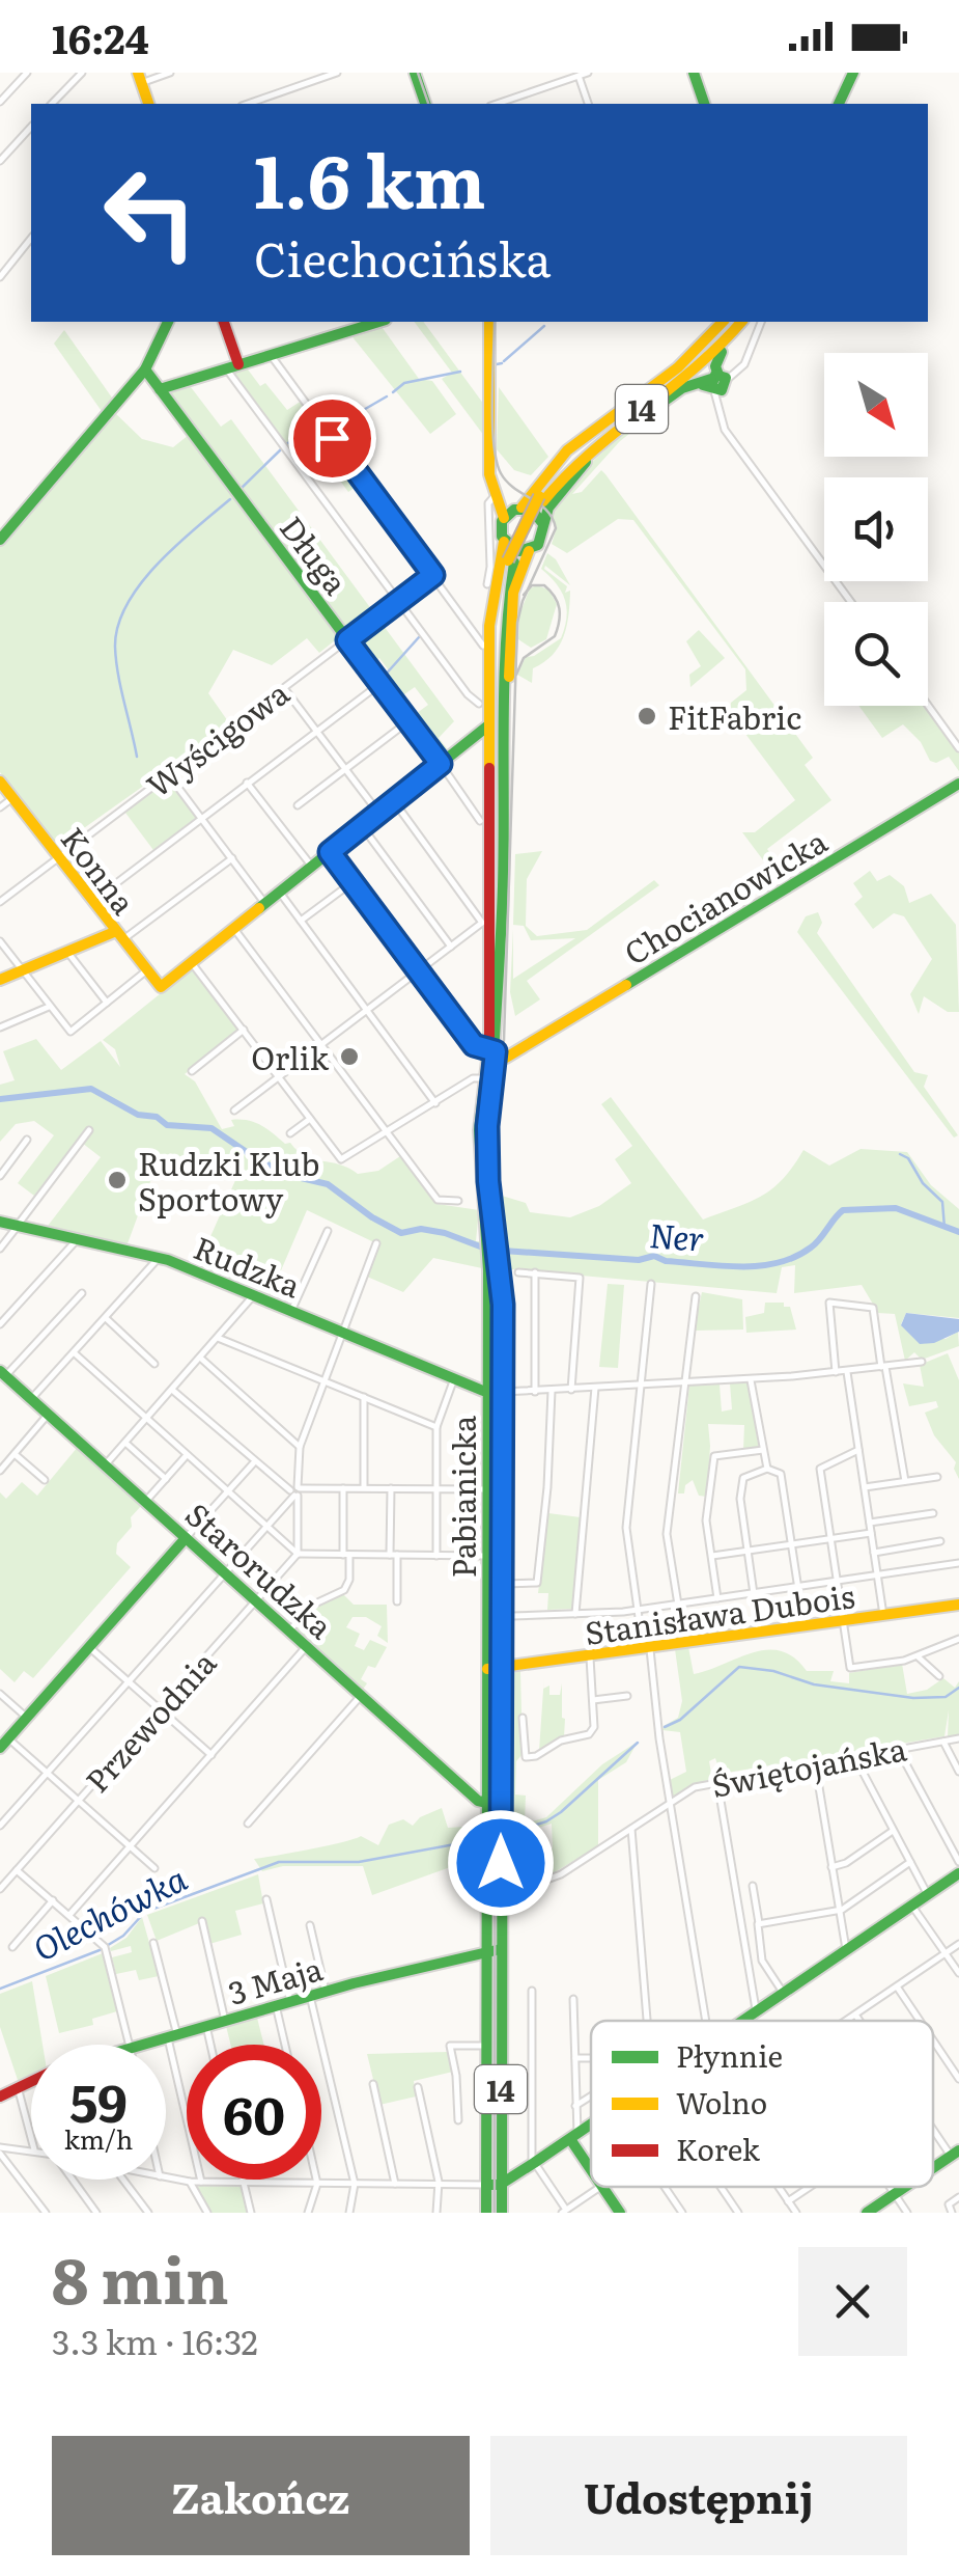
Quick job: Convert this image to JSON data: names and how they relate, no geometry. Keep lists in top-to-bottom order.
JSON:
{
  "streets": {
    "street": [
      "14",
      "Długa",
      "Wyścigowa",
      "Konna",
      "Chocianowicka",
      "Rudzka",
      "Pabianicka",
      "Starorudzka",
      "Stanisława Dubois",
      "Przewodnia",
      "Świętojańska",
      "3 Maja"
    ]
  },
  "crossings": [
    ["14", "Pabianicka"],
    ["Długa", "Wyścigowa"],
    ["Wyścigowa", "Konna"],
    ["Chocianowicka", "Pabianicka"],
    ["Rudzka", "Pabianicka"],
    ["Pabianicka", "Starorudzka"],
    ["Pabianicka", "Stanisława Dubois"],
    ["Pabianicka", "Świętojańska"],
    ["Pabianicka", "3 Maja"],
    ["Starorudzka", "Przewodnia"]
  ],
  "water": ["Ner", "Olechówka"],
  "places": ["FitFabric", "Orlik", "Rudzki Klub Sportowy"],
  "legend": ["Płynnie", "Wolno", "Korek"],
  "north": "bottom right",
  "page": {
    "status": "16:24",
    "turn": ["1.6 km", "Ciechocińska"],
    "speed": "59 km/h",
    "limit": "60",
    "heading": ["8 min", "3.3 km · 16:32"],
    "buttons": ["Zakończ", "Udostępnij"]
  }
}
